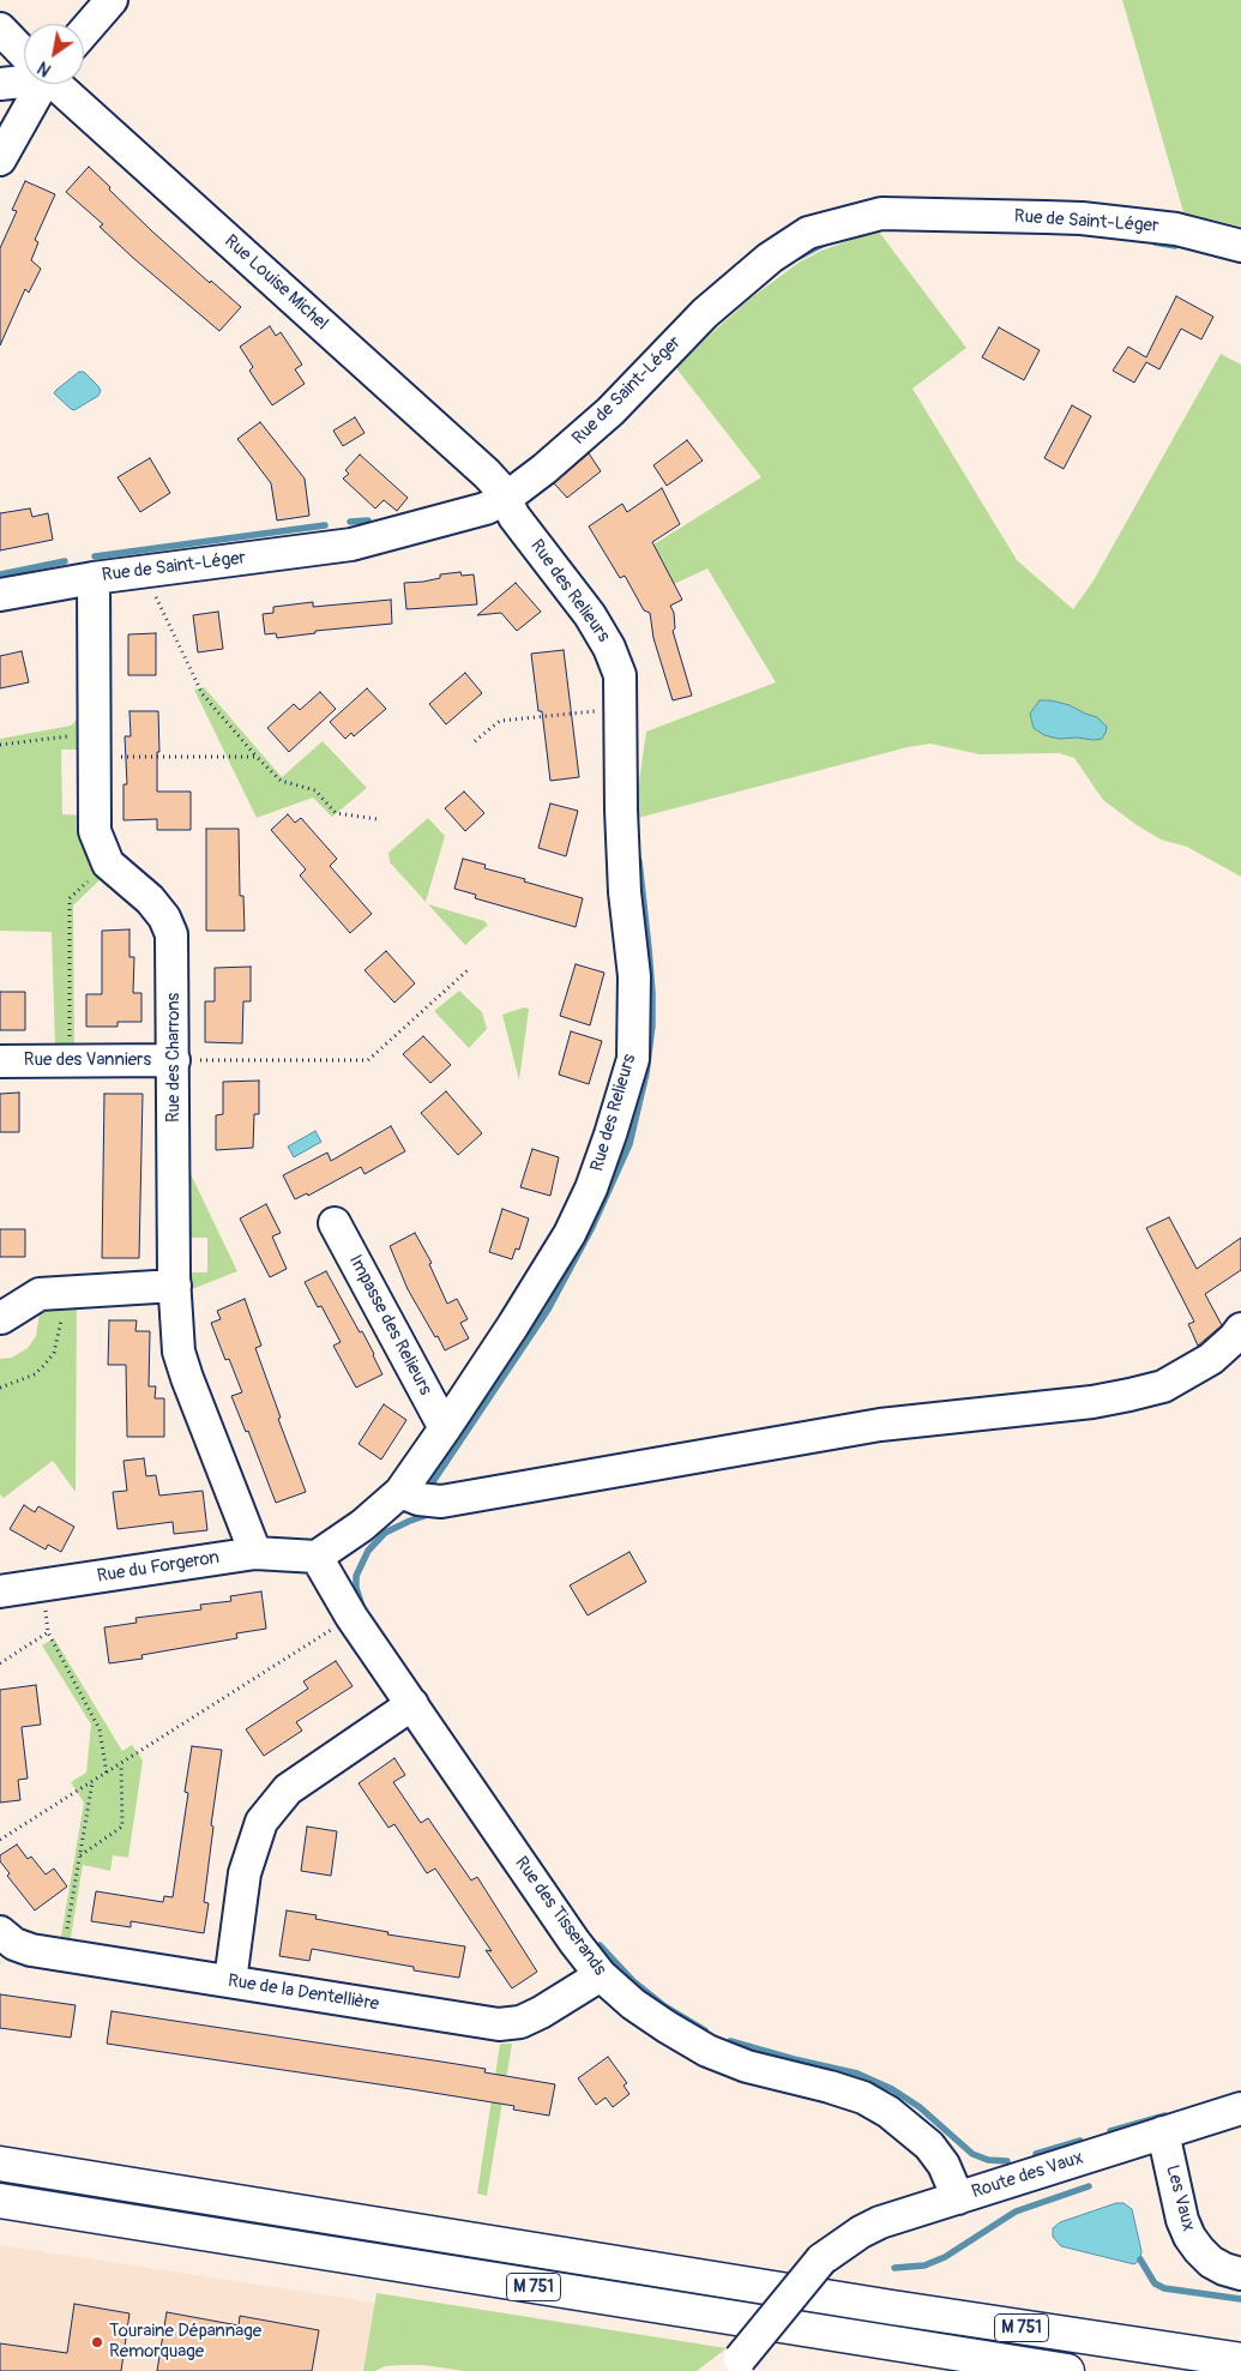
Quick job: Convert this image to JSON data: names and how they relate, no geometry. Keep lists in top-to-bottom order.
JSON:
{
  "streets": {
    "highway": ["M 751"],
    "street": [
      "Rue de Saint-Léger",
      "Rue Louise Michel",
      "Rue des Relieurs",
      "Rue des Charrons",
      "Rue des Vanniers",
      "Impasse des Relieurs",
      "Rue du Forgeron",
      "Rue des Tisserands",
      "Rue de la Dentellière",
      "Route des Vaux",
      "Les Vaux"
    ]
  },
  "crossings": [
    ["Rue de Saint-Léger", "Rue Louise Michel"],
    ["Rue de Saint-Léger", "Rue des Relieurs"],
    ["Rue de Saint-Léger", "Rue des Charrons"],
    ["Rue Louise Michel", "Rue des Relieurs"],
    ["Rue des Relieurs", "Impasse des Relieurs"],
    ["Rue des Relieurs", "Rue du Forgeron"],
    ["Rue des Relieurs", "Rue des Tisserands"],
    ["Rue des Charrons", "Rue des Vanniers"],
    ["Rue des Charrons", "Rue du Forgeron"],
    ["Rue du Forgeron", "Rue des Tisserands"],
    ["Rue des Tisserands", "Rue de la Dentellière"],
    ["Rue des Tisserands", "Route des Vaux"],
    ["Route des Vaux", "Les Vaux"]
  ],
  "places": ["Touraine Dépannage Remorquage"],
  "north": "bottom left"
}
